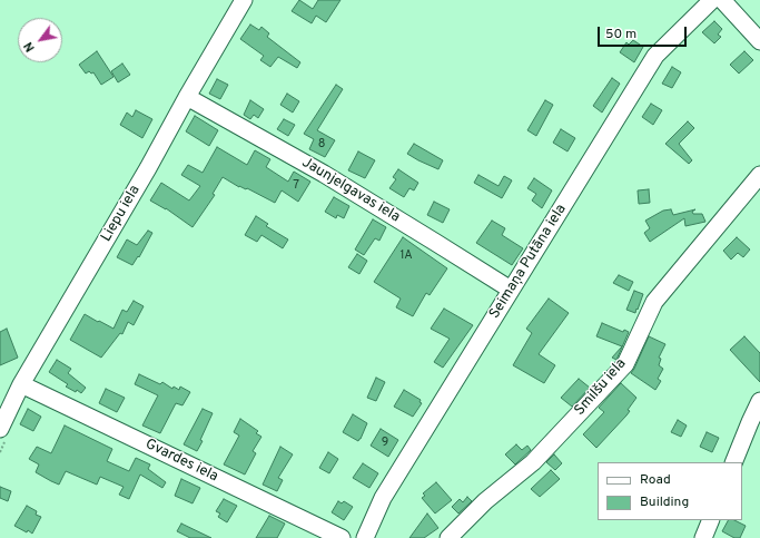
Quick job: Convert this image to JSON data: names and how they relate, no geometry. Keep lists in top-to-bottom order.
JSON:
{
  "streets": {
    "street": [
      "Jaunjelgavas iela",
      "Liepu iela",
      "Seimaņa Putāna iela",
      "Smilšu iela",
      "Gvardes iela"
    ]
  },
  "crossings": [
    ["Jaunjelgavas iela", "Liepu iela"],
    ["Jaunjelgavas iela", "Seimaņa Putāna iela"],
    ["Liepu iela", "Gvardes iela"]
  ],
  "house_numbers": [
    "8",
    "7",
    "1A",
    "9"
  ],
  "legend": ["Road", "Building"],
  "scale_bar": "50 m",
  "north": "bottom left"
}
